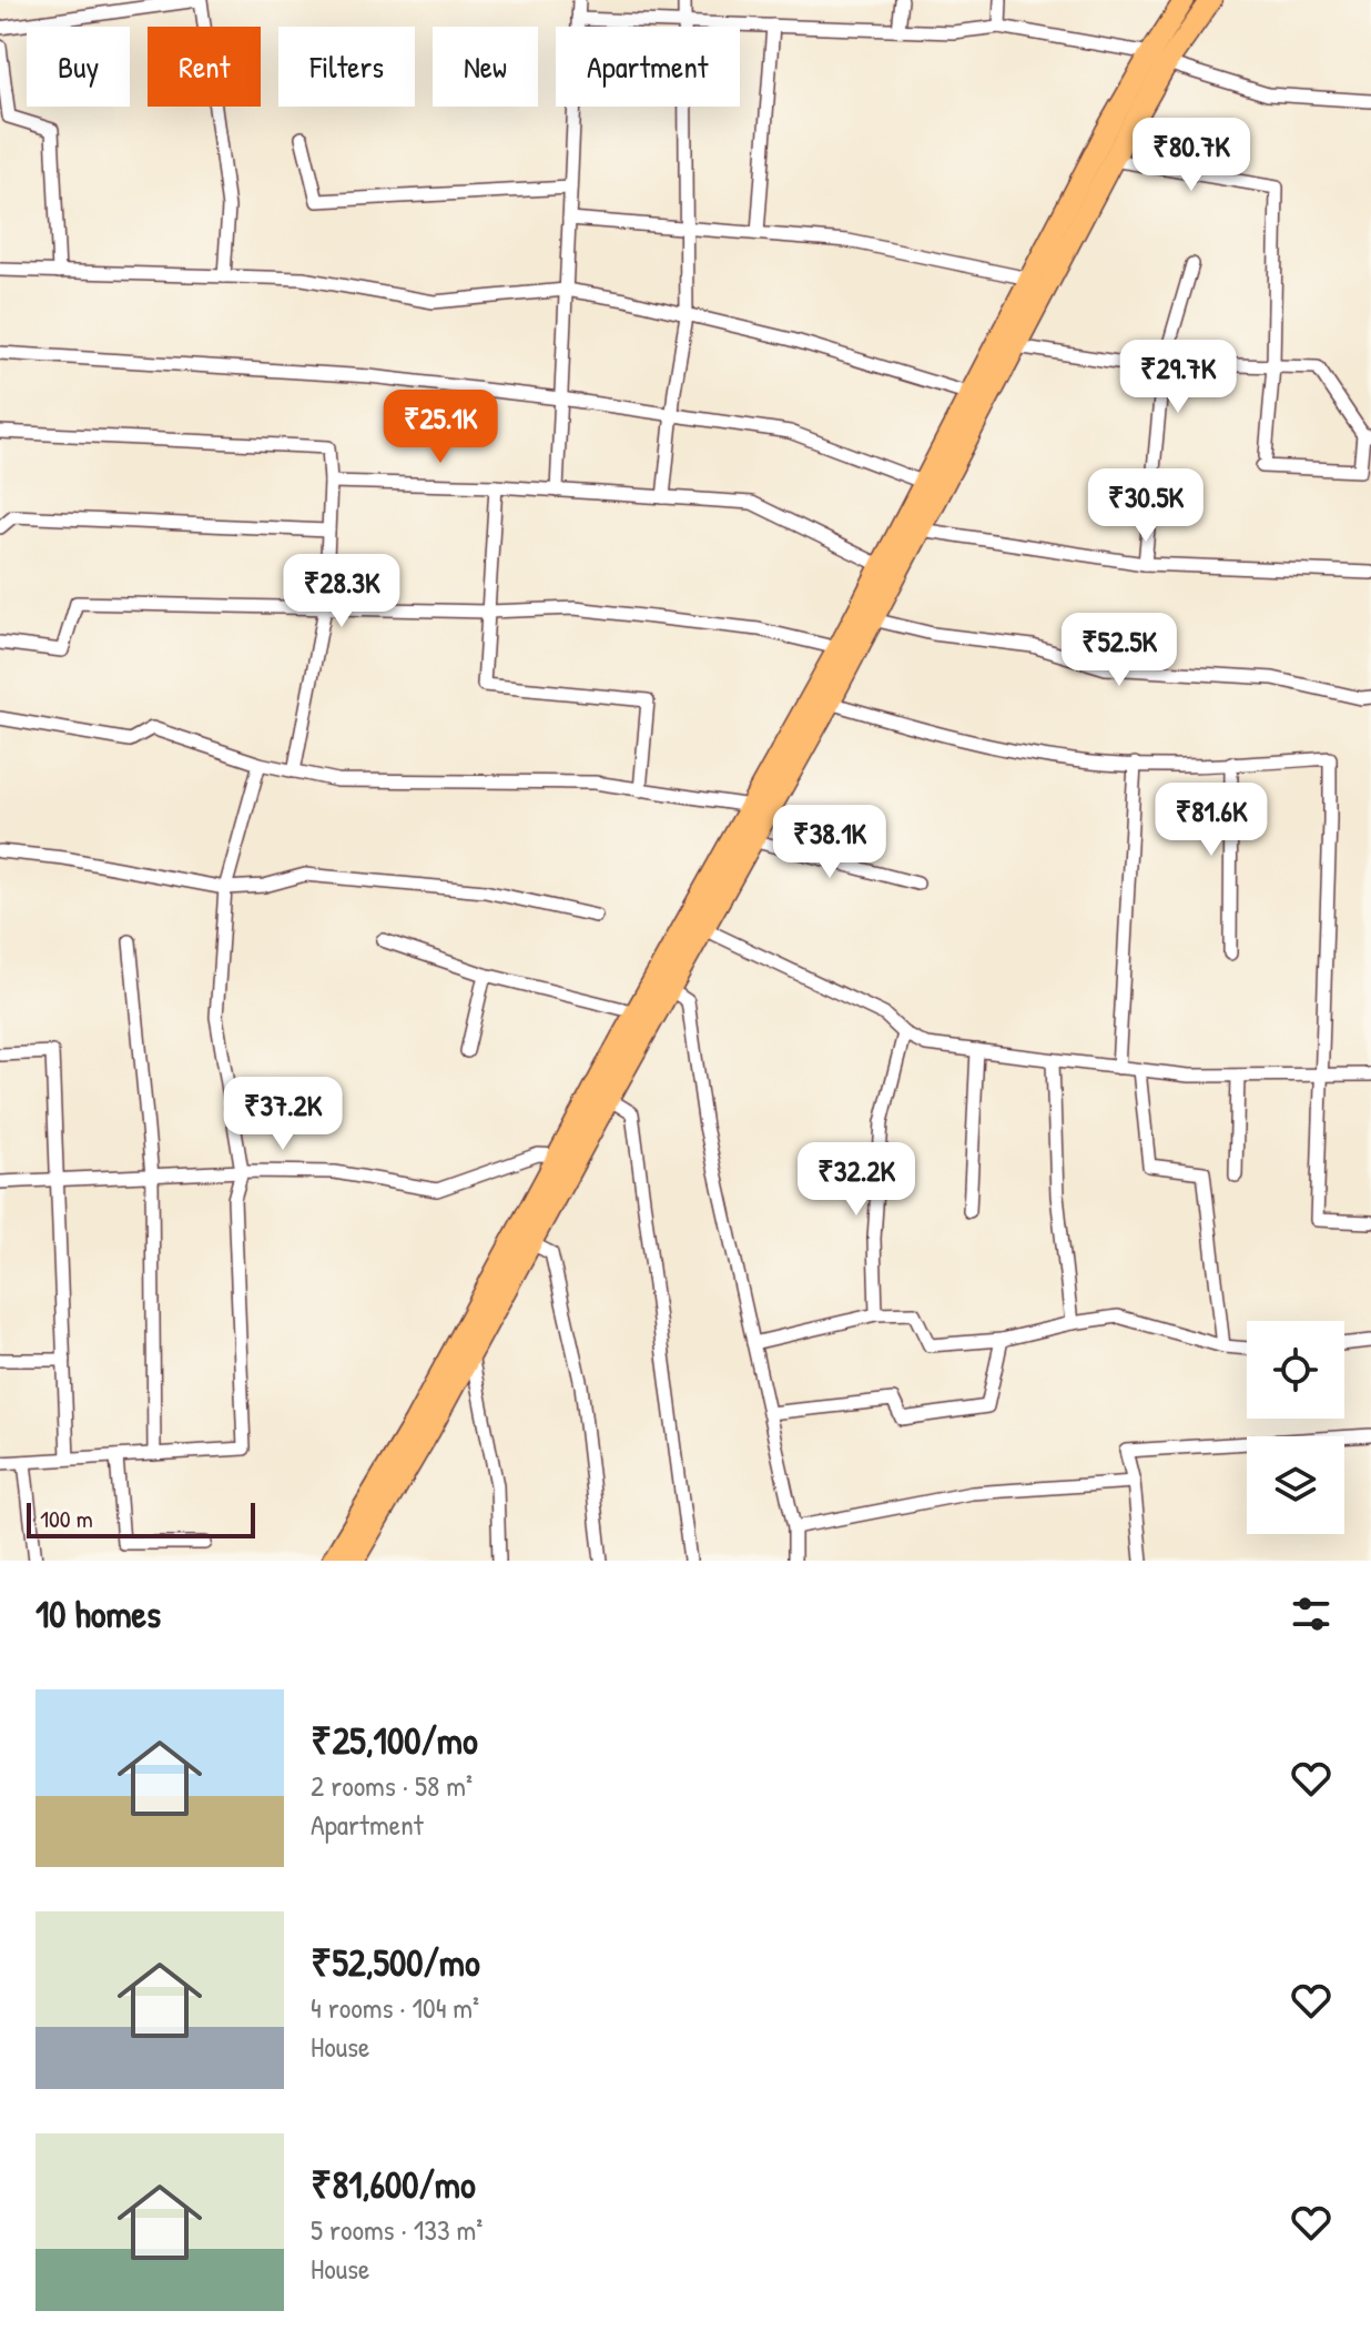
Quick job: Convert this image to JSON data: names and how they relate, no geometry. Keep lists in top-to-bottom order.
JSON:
{
  "scale_bar": "100 m",
  "page": {
    "chip": [
      "Buy",
      "Rent",
      "Filters",
      "New",
      "Apartment"
    ],
    "price": [
      "₹80.7K",
      "₹29.7K",
      "₹25.1K",
      "₹30.5K",
      "₹28.3K",
      "₹52.5K",
      "₹81.6K",
      "₹38.1K",
      "₹37.2K",
      "₹32.2K"
    ],
    "scale": "100 m",
    "heading": "10 homes",
    "list": [
      {
        "name": "₹25,100/mo",
        "note": "2 rooms · 58 m² · Apartment"
      },
      {
        "name": "₹52,500/mo",
        "note": "4 rooms · 104 m² · House"
      },
      {
        "name": "₹81,600/mo",
        "note": "5 rooms · 133 m² · House"
      }
    ]
  }
}
